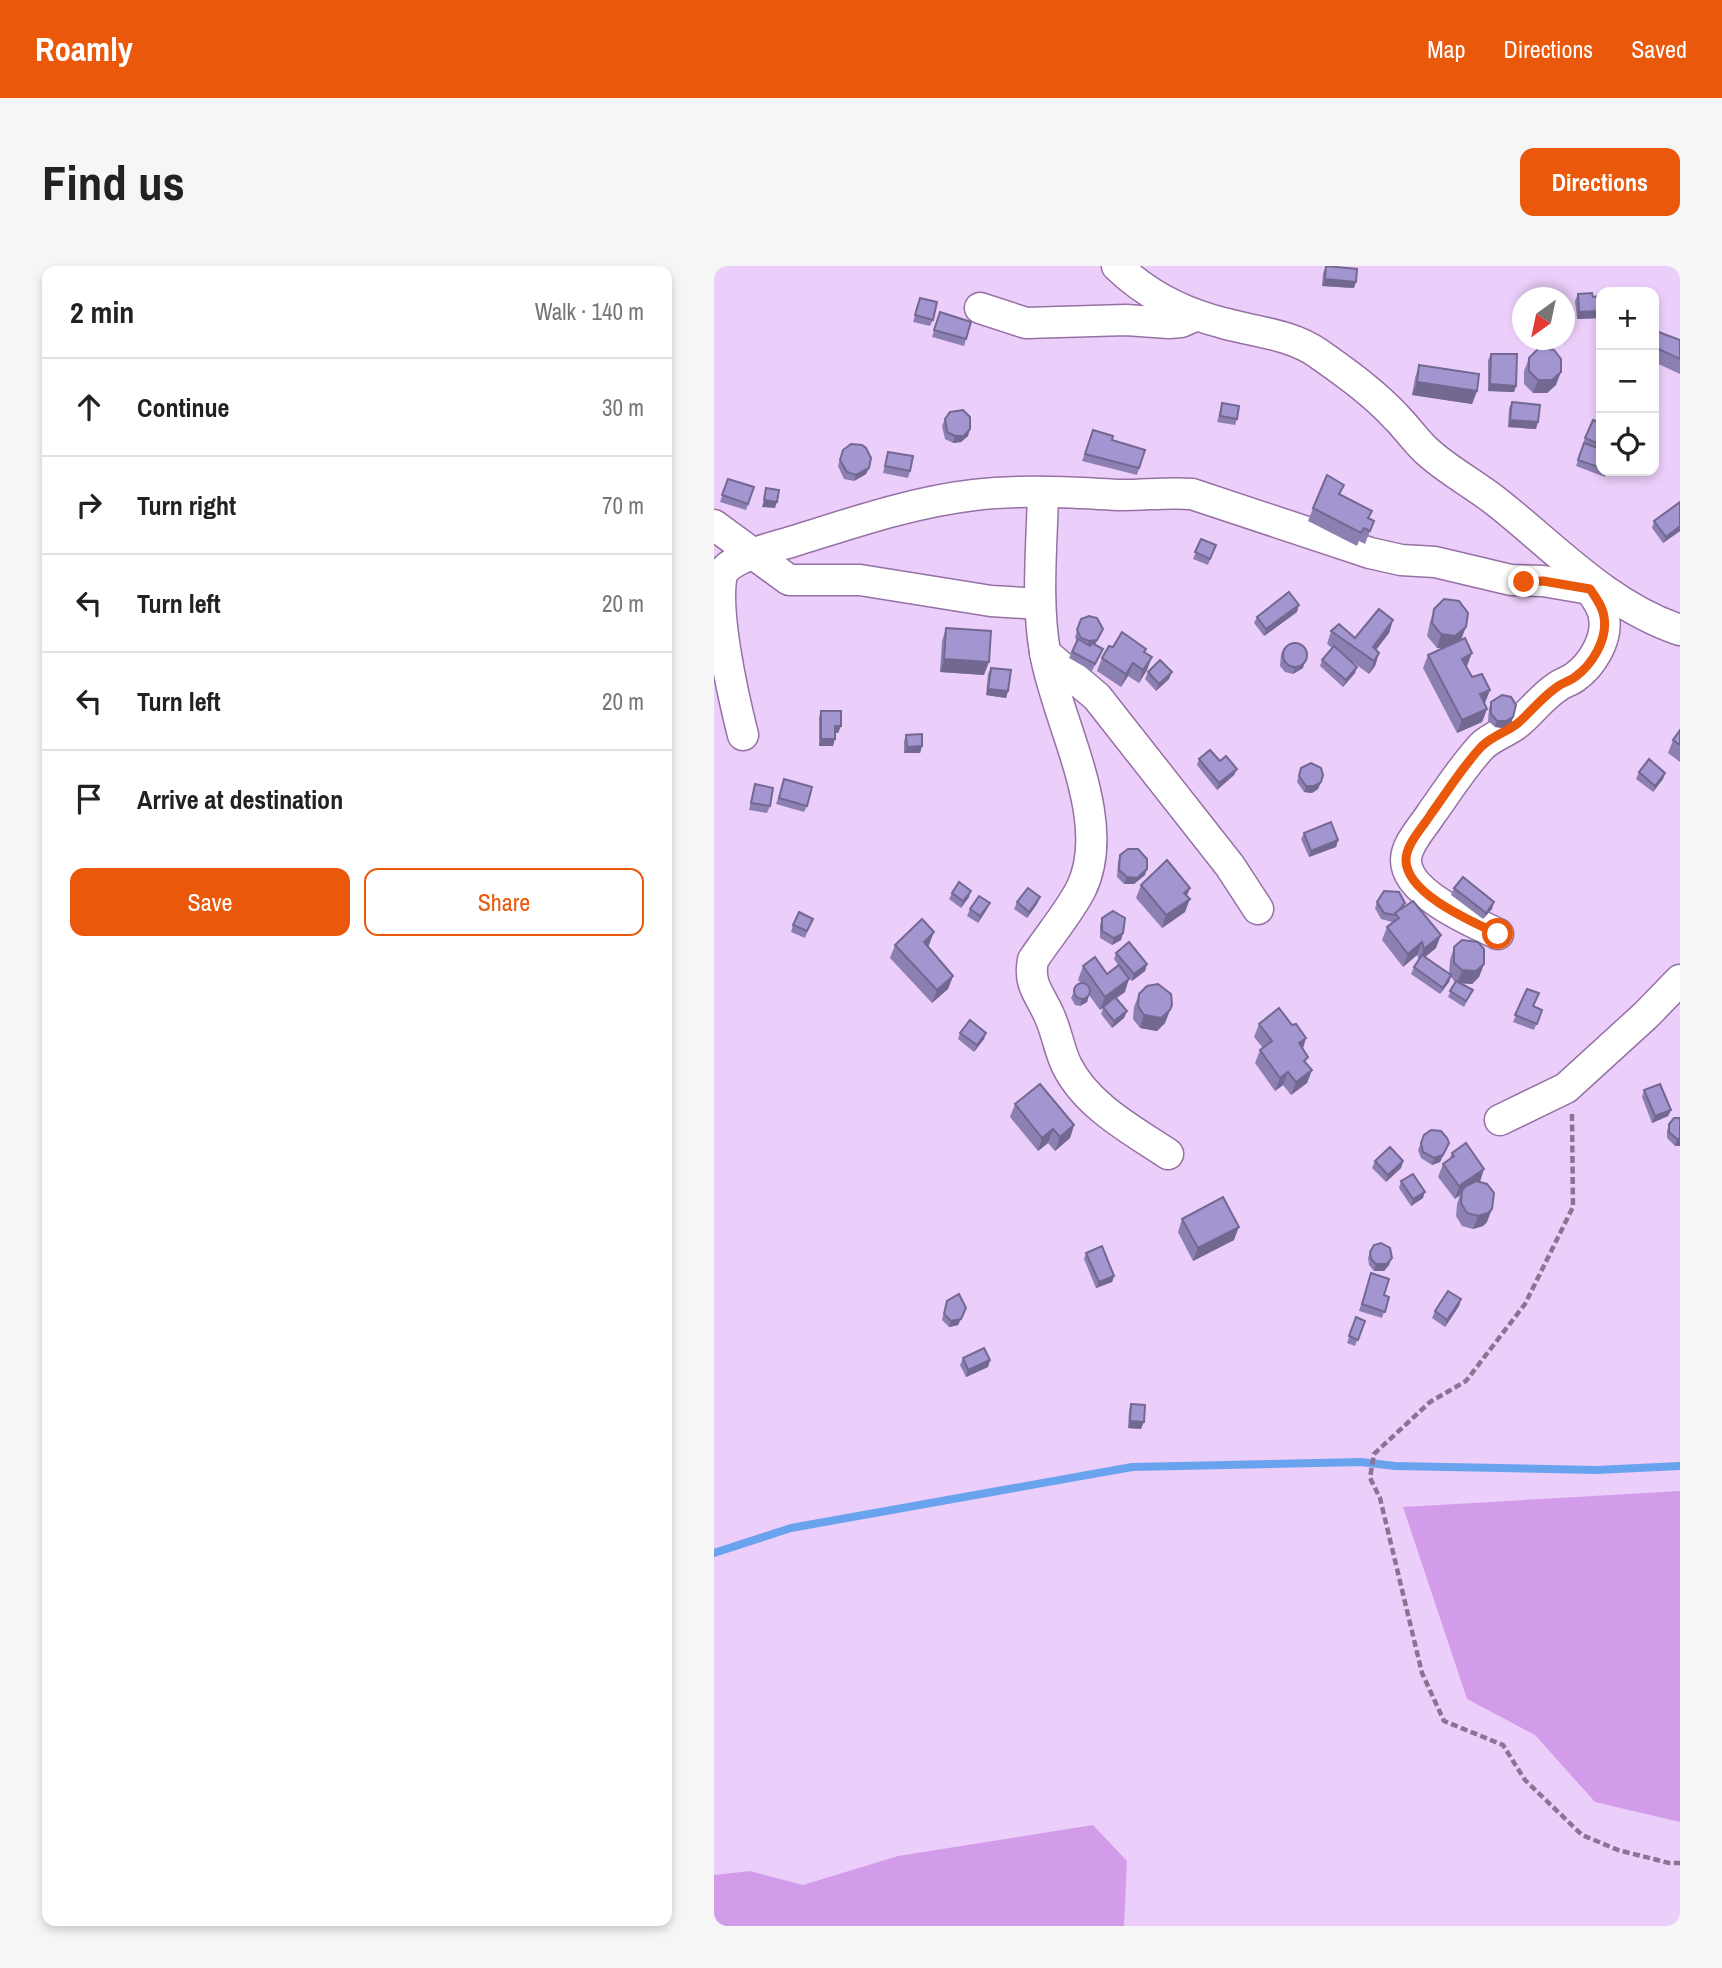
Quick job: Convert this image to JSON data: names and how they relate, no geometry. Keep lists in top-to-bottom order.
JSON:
{
  "north": "bottom left",
  "page": {
    "header": "Roamly",
    "nav": ["Map", "Directions", "Saved"],
    "buttons": [
      "Directions",
      ["Save", "Share"]
    ],
    "title": "Find us",
    "heading": ["2 min", "Walk · 140 m"],
    "map_buttons": ["+", "−"],
    "list": [
      ["Continue", "30 m"],
      ["Turn right", "70 m"],
      ["Turn left", "20 m"],
      ["Turn left", "20 m"],
      "Arrive at destination"
    ]
  }
}
